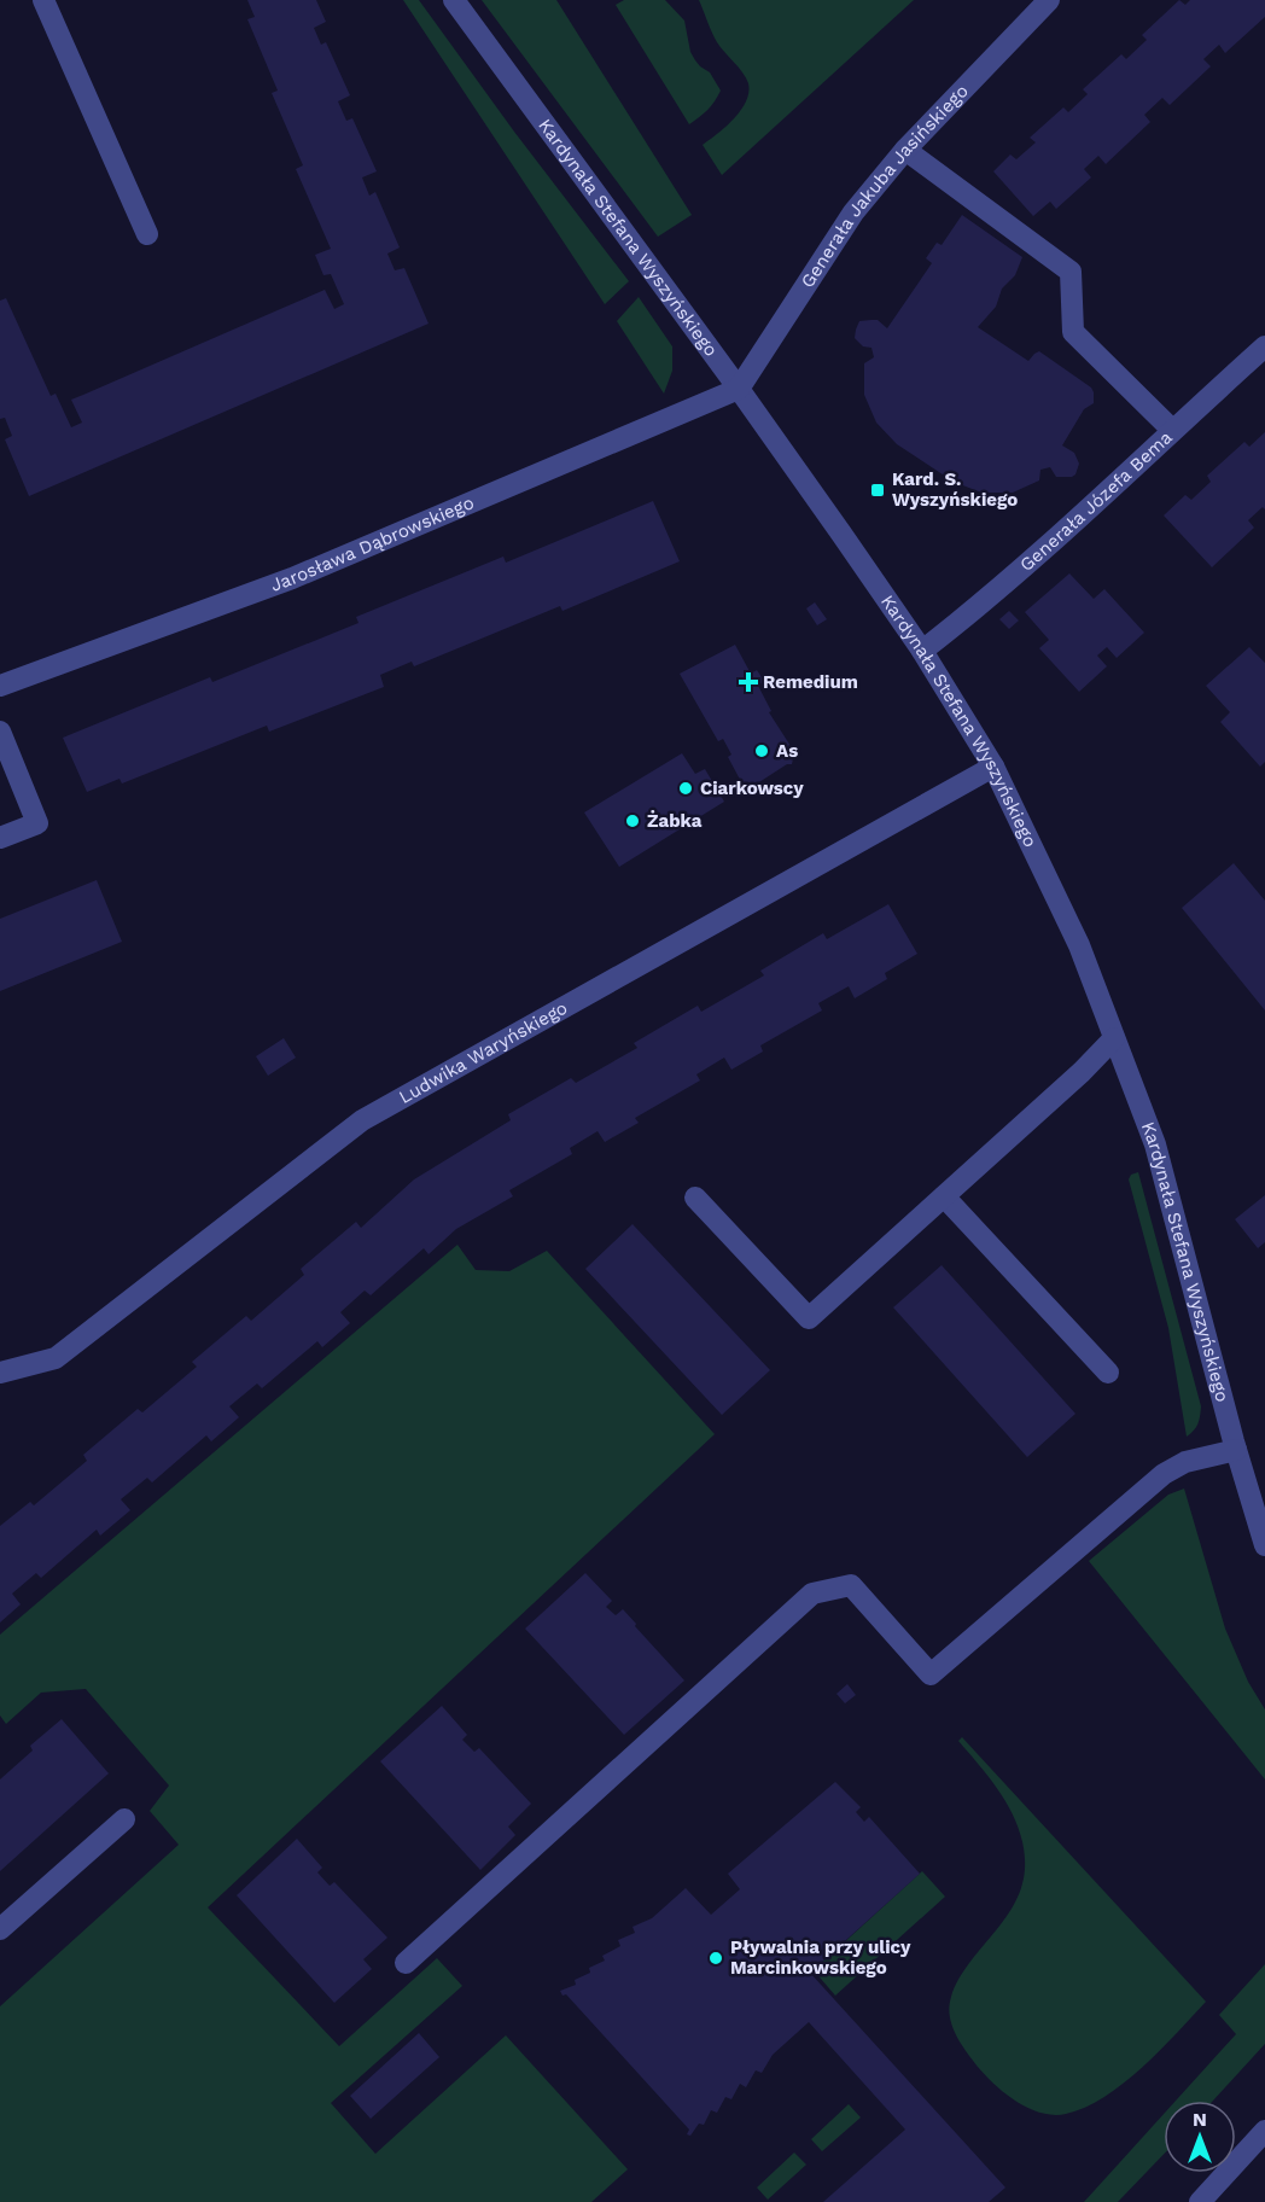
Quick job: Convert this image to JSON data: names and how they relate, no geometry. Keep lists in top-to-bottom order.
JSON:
{
  "streets": {
    "street": [
      "Generała Jakuba Jasińskiego",
      "Kardynała Stefana Wyszyńskiego",
      "Generała Józefa Bema",
      "Jarosława Dąbrowskiego",
      "Ludwika Waryńskiego"
    ]
  },
  "crossings": [
    ["Generała Jakuba Jasińskiego", "Kardynała Stefana Wyszyńskiego"],
    ["Generała Jakuba Jasińskiego", "Jarosława Dąbrowskiego"],
    ["Kardynała Stefana Wyszyńskiego", "Generała Józefa Bema"],
    ["Kardynała Stefana Wyszyńskiego", "Jarosława Dąbrowskiego"],
    ["Kardynała Stefana Wyszyńskiego", "Ludwika Waryńskiego"]
  ],
  "places": {
    "transit": ["Kard. S. Wyszyńskiego"],
    "health": ["Remedium"],
    "other": [
      "As",
      "Ciarkowscy",
      "Żabka",
      "Pływalnia przy ulicy Marcinkowskiego"
    ]
  },
  "north": "top"
}
